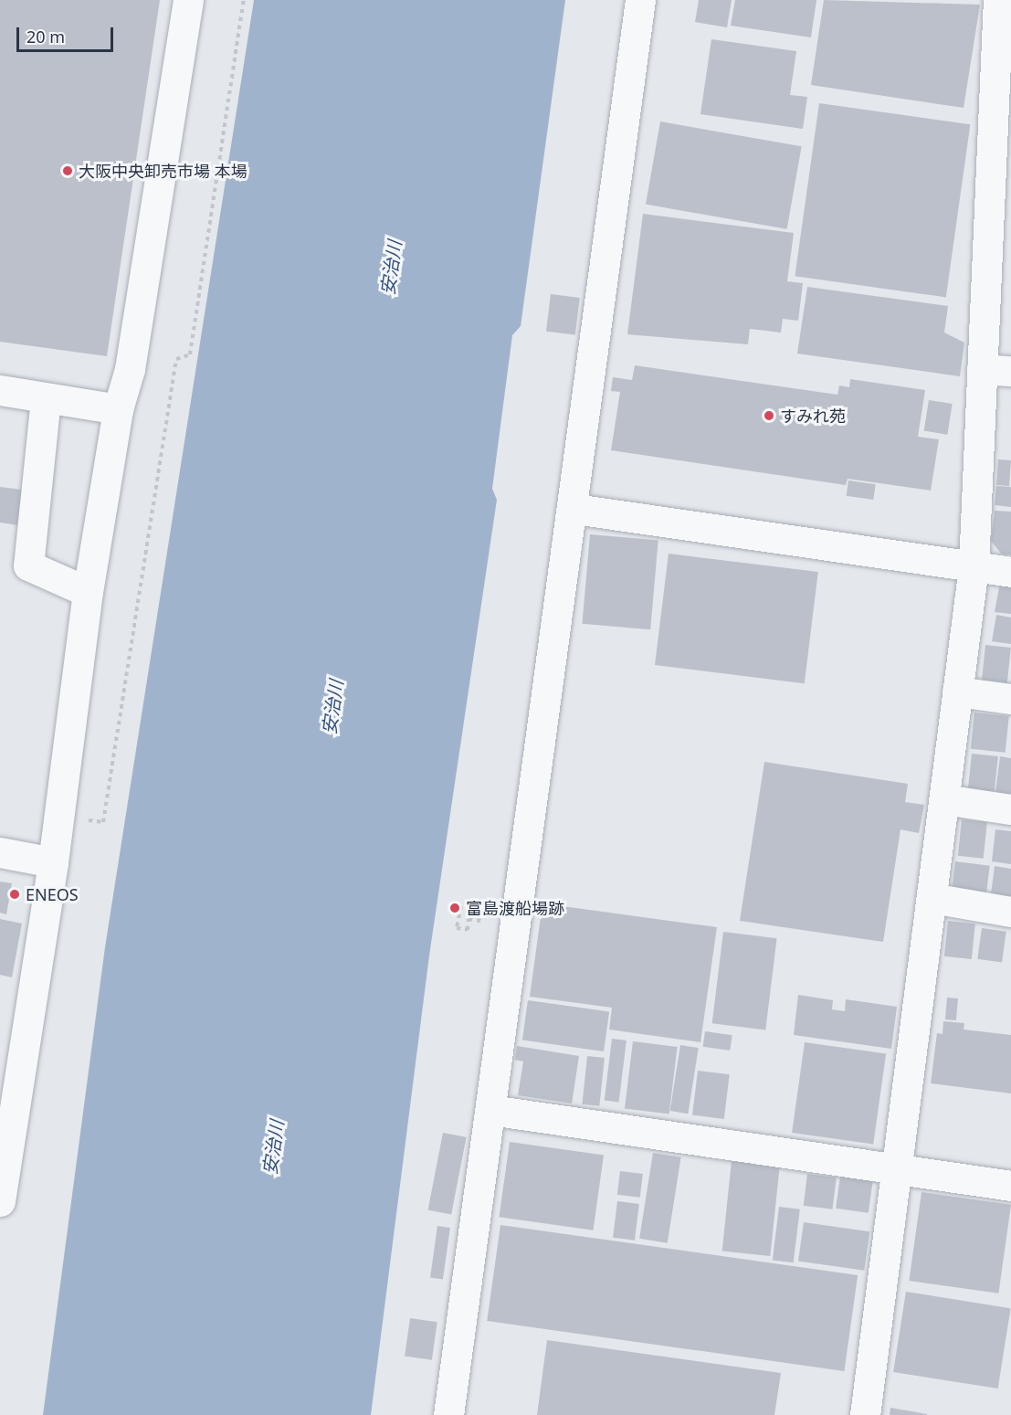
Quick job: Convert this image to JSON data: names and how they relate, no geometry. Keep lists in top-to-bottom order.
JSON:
{
  "water": ["安治川"],
  "places": [
    "大阪中央卸売市場 本場",
    "すみれ苑",
    "ENEOS",
    "富島渡船場跡"
  ],
  "scale_bar": "20 m"
}
